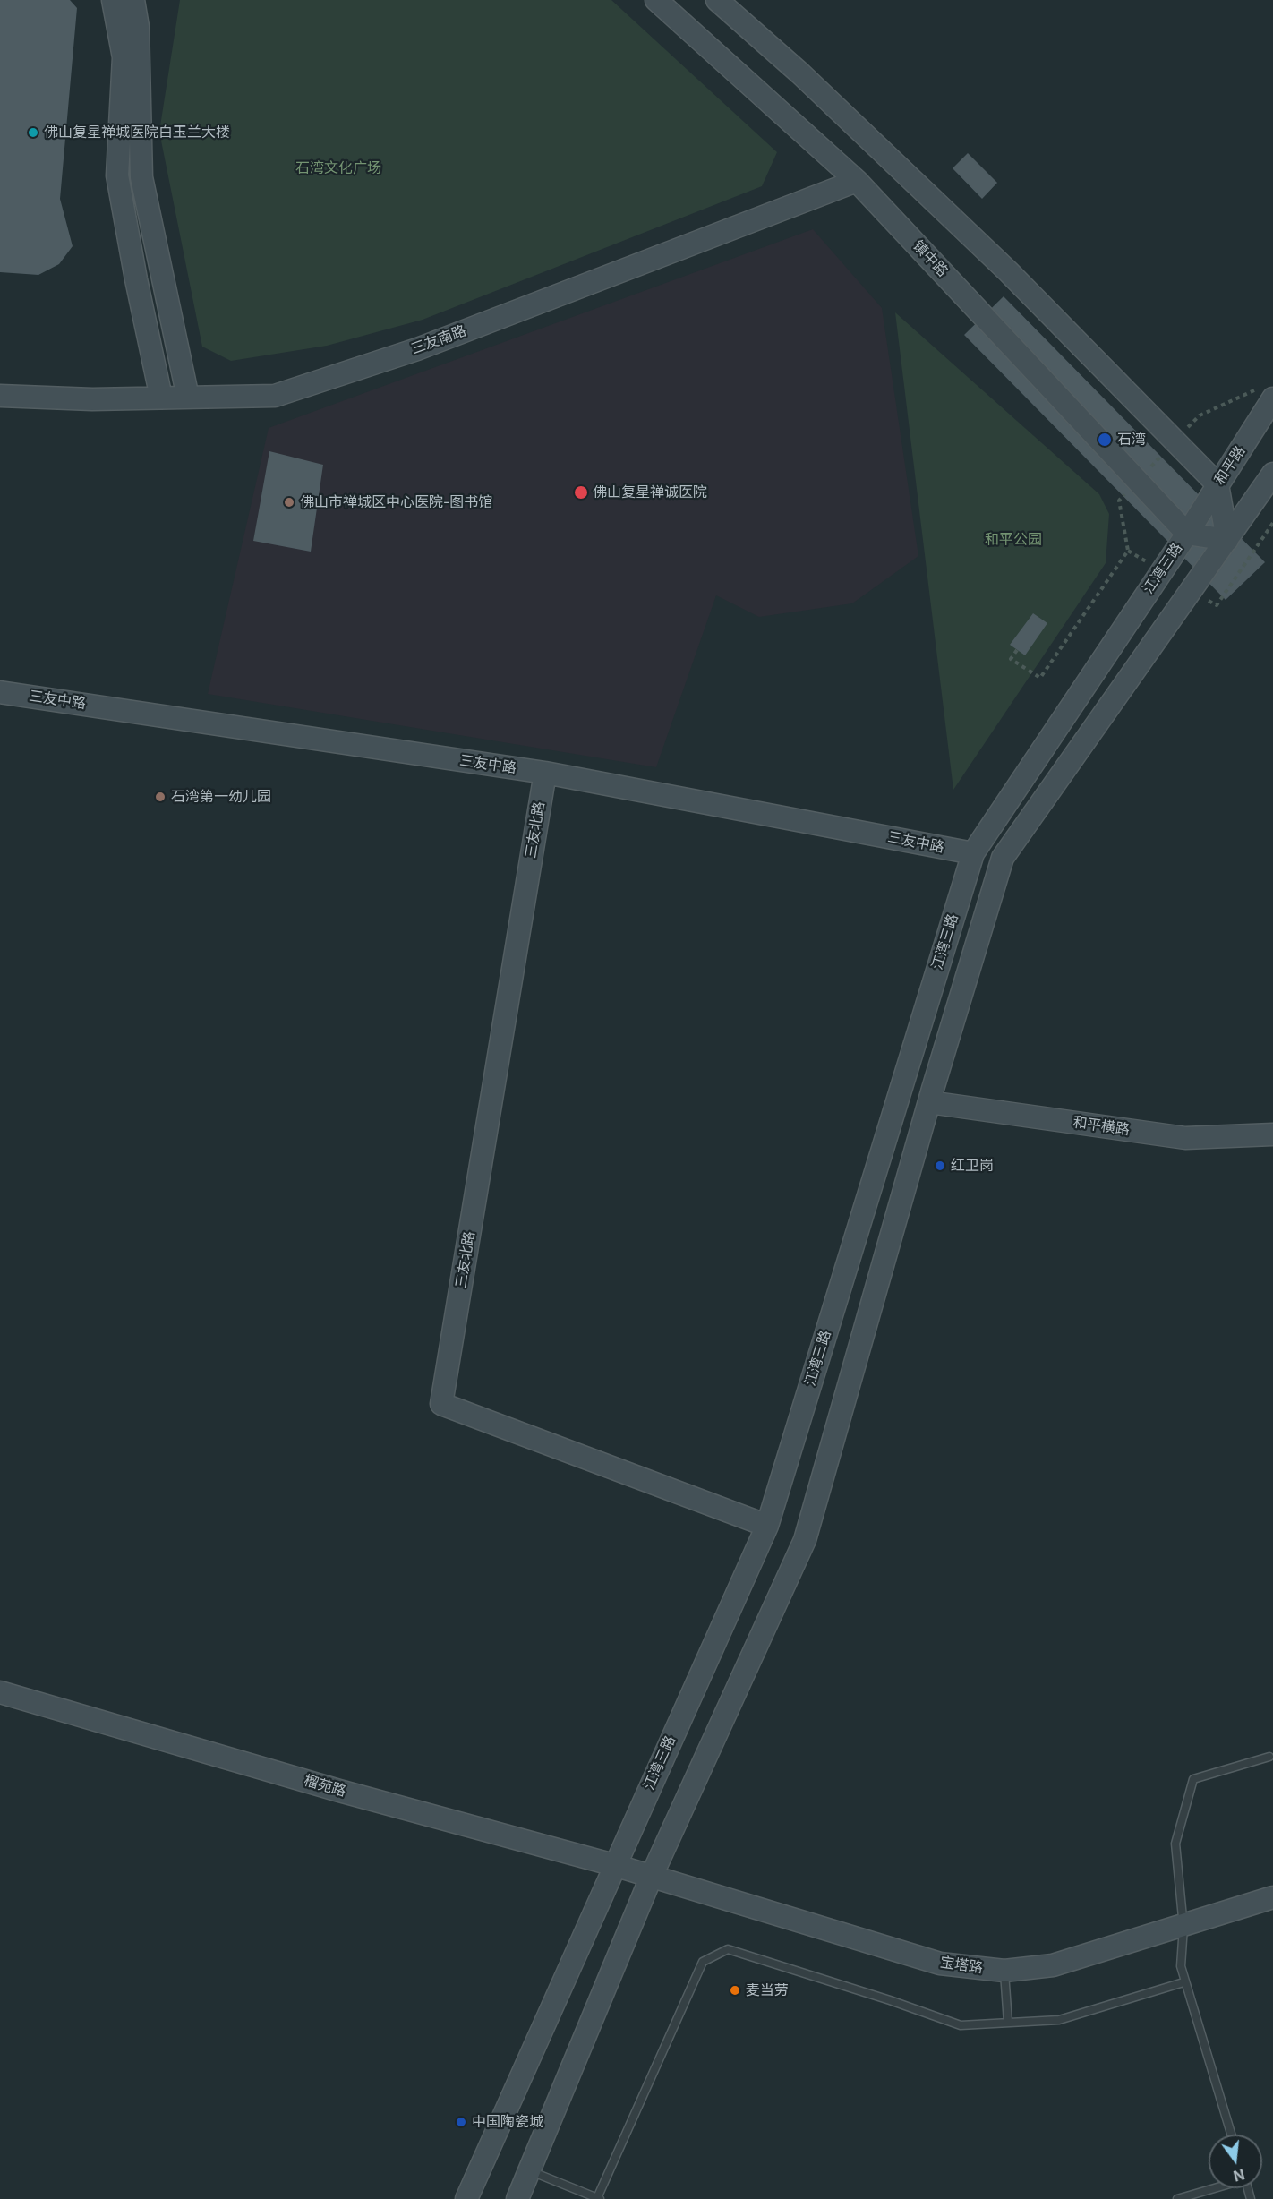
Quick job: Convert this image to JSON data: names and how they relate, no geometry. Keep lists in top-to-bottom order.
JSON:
{
  "streets": {
    "main road": [
      "镇中路",
      "三友南路",
      "和平路",
      "江湾三路",
      "三友中路",
      "三友北路",
      "和平横路",
      "榴苑路",
      "宝塔路"
    ]
  },
  "crossings": [
    ["镇中路", "三友南路"],
    ["镇中路", "和平路"],
    ["镇中路", "江湾三路"],
    ["和平路", "江湾三路"],
    ["江湾三路", "三友中路"],
    ["江湾三路", "三友北路"],
    ["江湾三路", "和平横路"],
    ["江湾三路", "榴苑路"],
    ["江湾三路", "宝塔路"],
    ["三友中路", "三友北路"],
    ["榴苑路", "宝塔路"]
  ],
  "parks": ["石湾文化广场", "和平公园"],
  "places": [
    "佛山复星禅城医院白玉兰大楼",
    "石湾",
    "佛山复星禅诚医院",
    "佛山市禅城区中心医院-图书馆",
    "石湾第一幼儿园",
    "红卫岗",
    "麦当劳",
    "中国陶瓷城"
  ],
  "north": "bottom"
}
